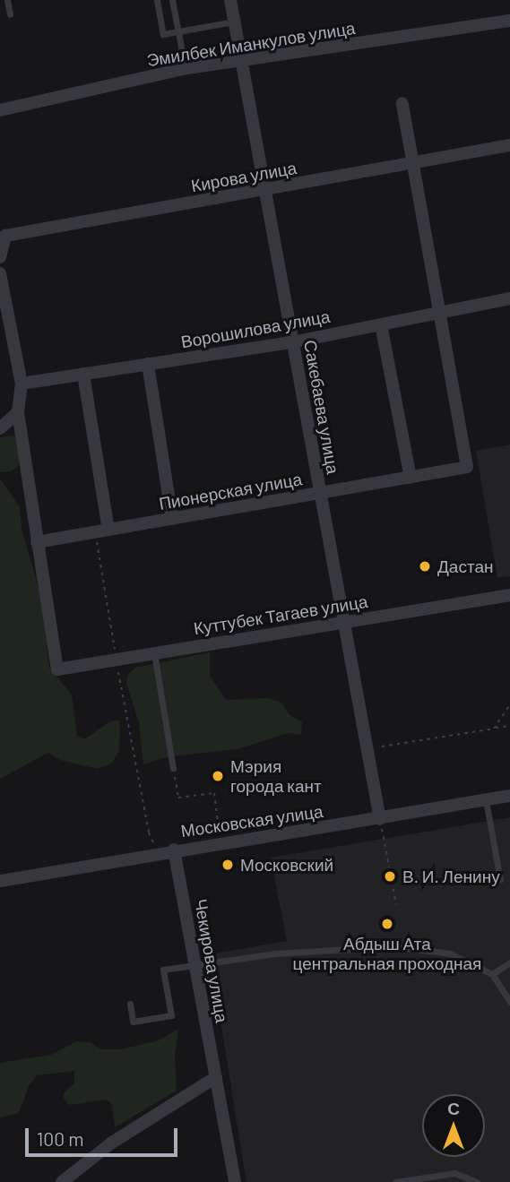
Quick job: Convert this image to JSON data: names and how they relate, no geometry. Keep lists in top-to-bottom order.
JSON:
{
  "streets": {
    "street": [
      "Эмилбек Иманкулов улица",
      "Кирова улица",
      "Ворошилова улица",
      "Сакебаева улица",
      "Пионерская улица",
      "Куттубек Тагаев улица",
      "Московская улица",
      "Чекирова улица"
    ]
  },
  "crossings": [
    ["Эмилбек Иманкулов улица", "Сакебаева улица"],
    ["Кирова улица", "Сакебаева улица"],
    ["Ворошилова улица", "Сакебаева улица"],
    ["Ворошилова улица", "Пионерская улица"],
    ["Сакебаева улица", "Пионерская улица"],
    ["Сакебаева улица", "Куттубек Тагаев улица"],
    ["Сакебаева улица", "Московская улица"],
    ["Пионерская улица", "Куттубек Тагаев улица"],
    ["Московская улица", "Чекирова улица"]
  ],
  "places": [
    "Дастан",
    "Мэрия города кант",
    "Московский",
    "В. И. Ленину",
    "Абдыш Ата центральная проходная"
  ],
  "scale_bar": "100 m",
  "north": "top"
}
